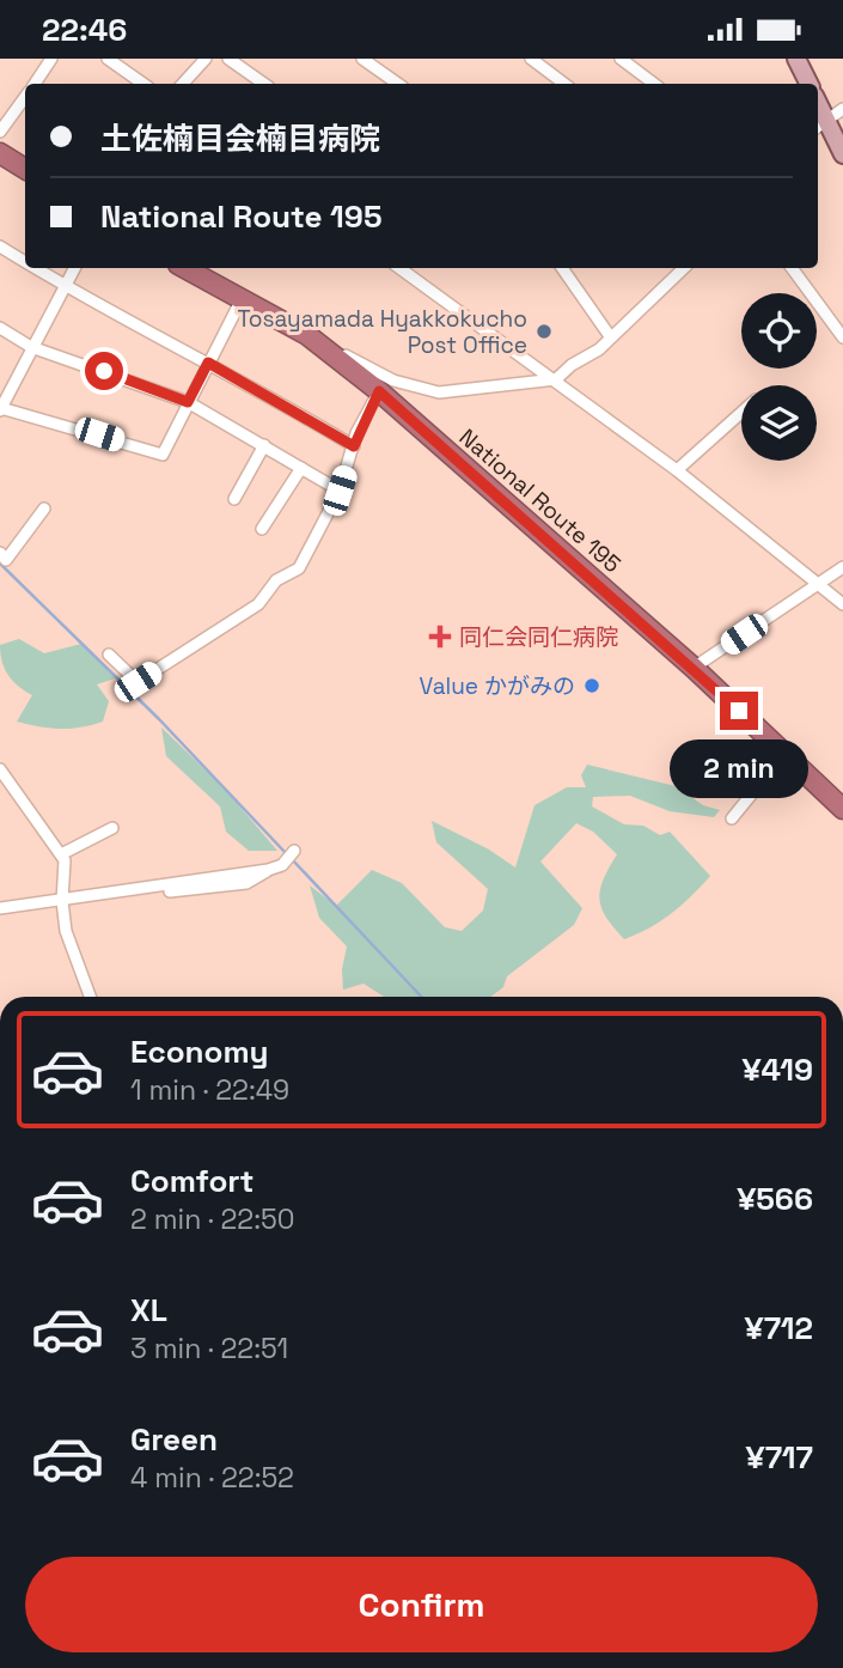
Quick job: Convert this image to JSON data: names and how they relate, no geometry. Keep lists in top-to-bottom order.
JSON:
{
  "streets": {
    "highway": ["National Route 195"]
  },
  "places": {
    "other": ["Tosayamada Hyakkokucho Post Office", "Value かがみの"],
    "health": ["同仁会同仁病院"]
  },
  "page": {
    "status": "22:46",
    "banner": ["土佐楠目会楠目病院", "National Route 195"],
    "bubble": "2 min",
    "list": [
      {
        "name": "Economy",
        "note": "1 min · 22:49",
        "value": "¥419"
      },
      {
        "name": "Comfort",
        "note": "2 min · 22:50",
        "value": "¥566"
      },
      {
        "name": "XL",
        "note": "3 min · 22:51",
        "value": "¥712"
      },
      {
        "name": "Green",
        "note": "4 min · 22:52",
        "value": "¥717"
      }
    ],
    "buttons": "Confirm"
  }
}
